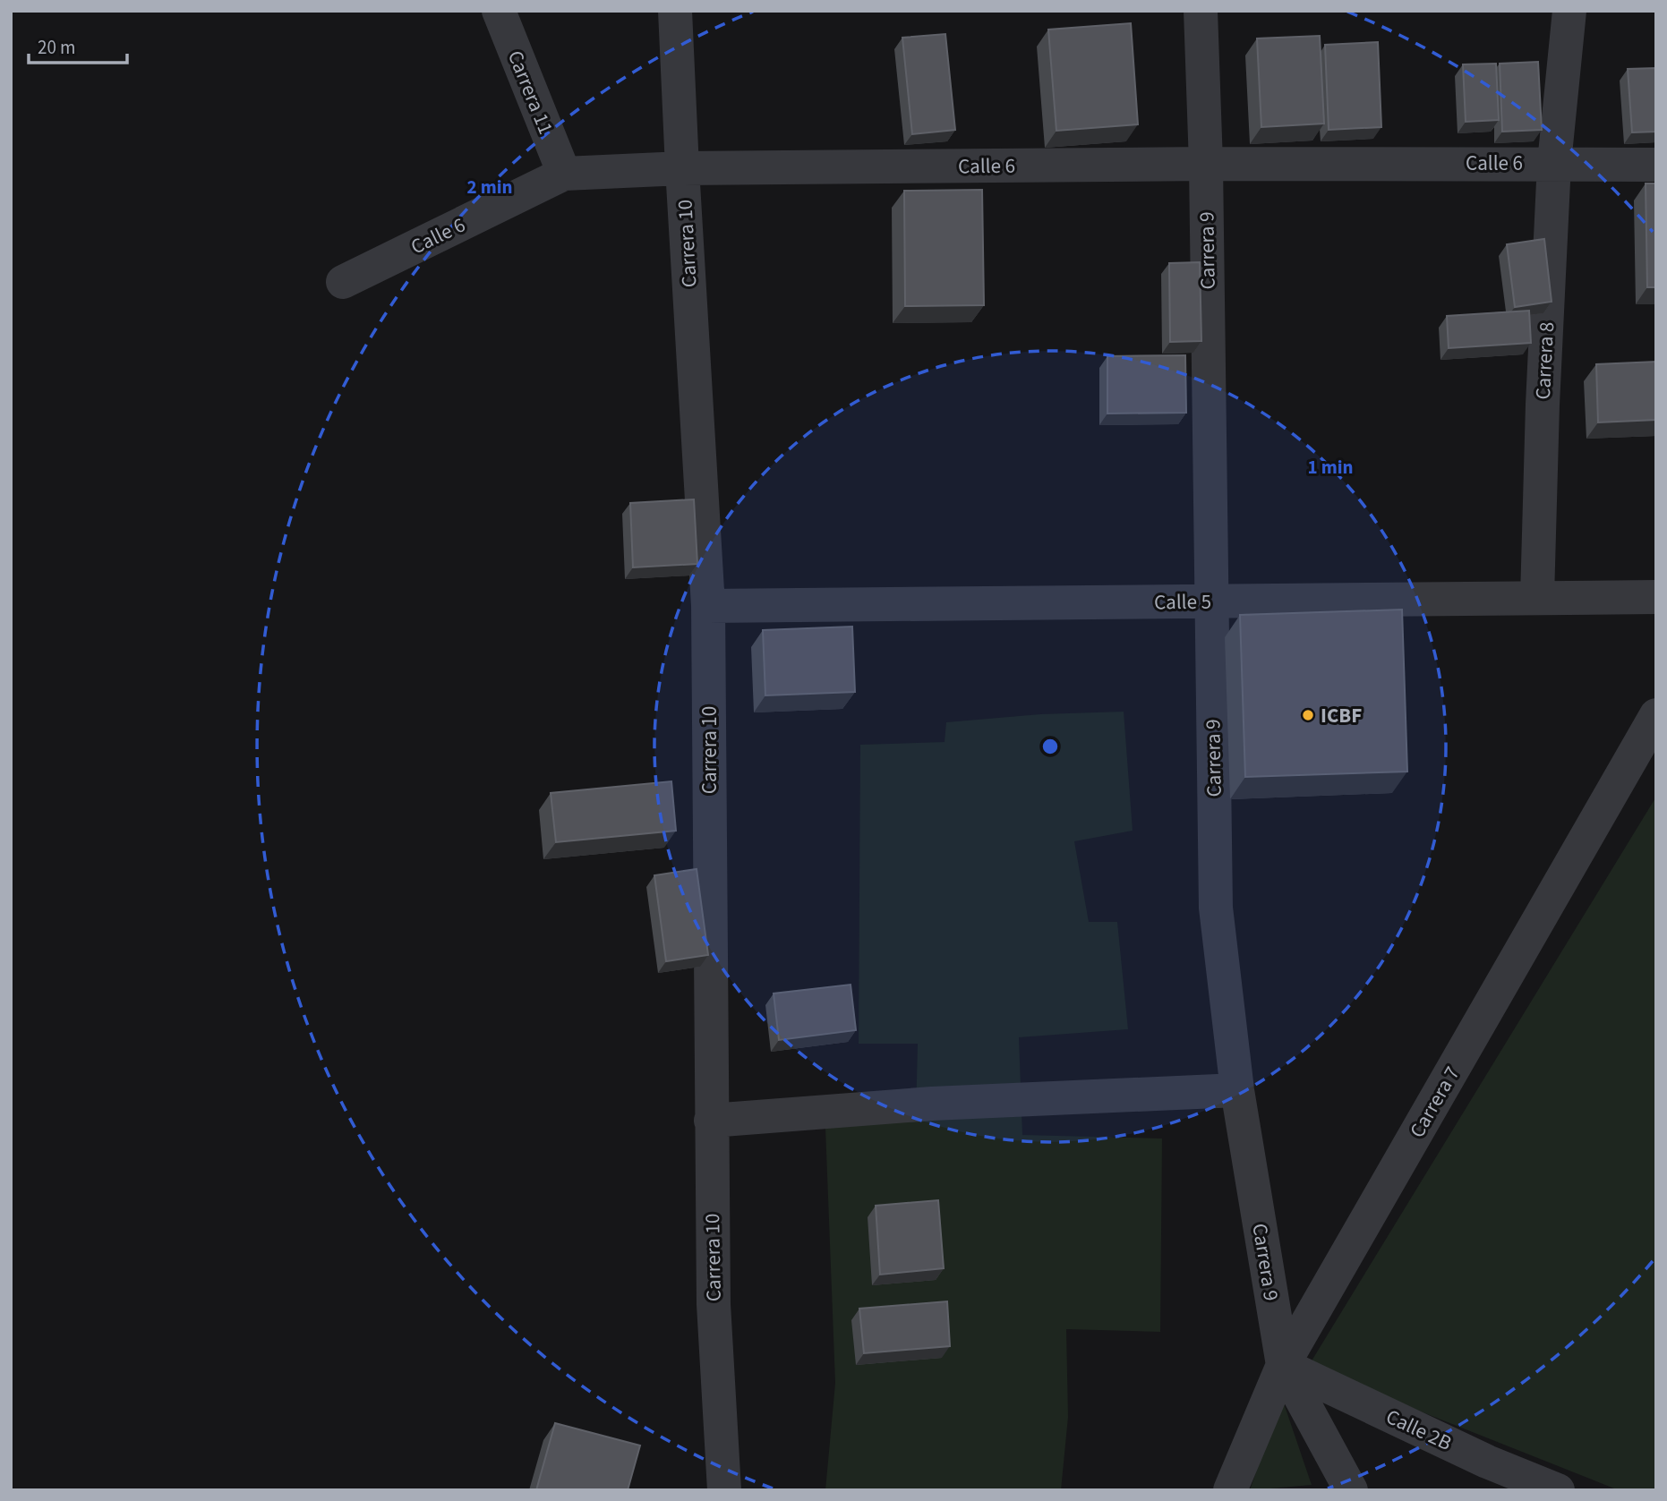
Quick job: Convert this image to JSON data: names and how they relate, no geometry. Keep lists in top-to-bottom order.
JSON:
{
  "streets": {
    "street": [
      "Carrera 11",
      "Calle 6",
      "Carrera 10",
      "Carrera 9",
      "Carrera 8",
      "Calle 5",
      "Carrera 7",
      "Calle 2B"
    ]
  },
  "crossings": [
    ["Carrera 11", "Calle 6"],
    ["Calle 6", "Carrera 10"],
    ["Calle 6", "Carrera 9"],
    ["Calle 6", "Carrera 8"],
    ["Carrera 10", "Calle 5"],
    ["Carrera 9", "Calle 5"],
    ["Carrera 9", "Carrera 7"],
    ["Carrera 9", "Calle 2B"],
    ["Carrera 8", "Calle 5"],
    ["Carrera 7", "Calle 2B"]
  ],
  "places": ["ICBF"],
  "scale_bar": "20 m",
  "rings": ["2 min", "1 min"]
}
